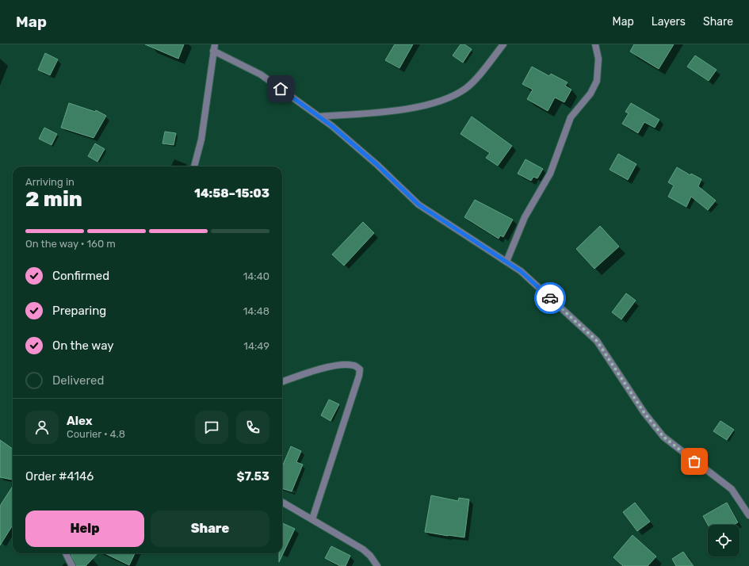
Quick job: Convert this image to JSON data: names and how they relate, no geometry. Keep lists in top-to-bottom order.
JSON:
{
  "page": {
    "header": "Map",
    "nav": ["Map", "Layers", "Share"],
    "heading": ["2 min", "Arriving in", "14:58–15:03"],
    "panel": [
      "Alex",
      "Courier · 4.8",
      "Order #4146",
      "$7.53"
    ],
    "bar": "On the way · 160 m",
    "list": [
      ["Confirmed", "14:40"],
      ["Preparing", "14:48"],
      ["On the way", "14:49"],
      "Delivered"
    ],
    "buttons": ["Help", "Share"]
  }
}
